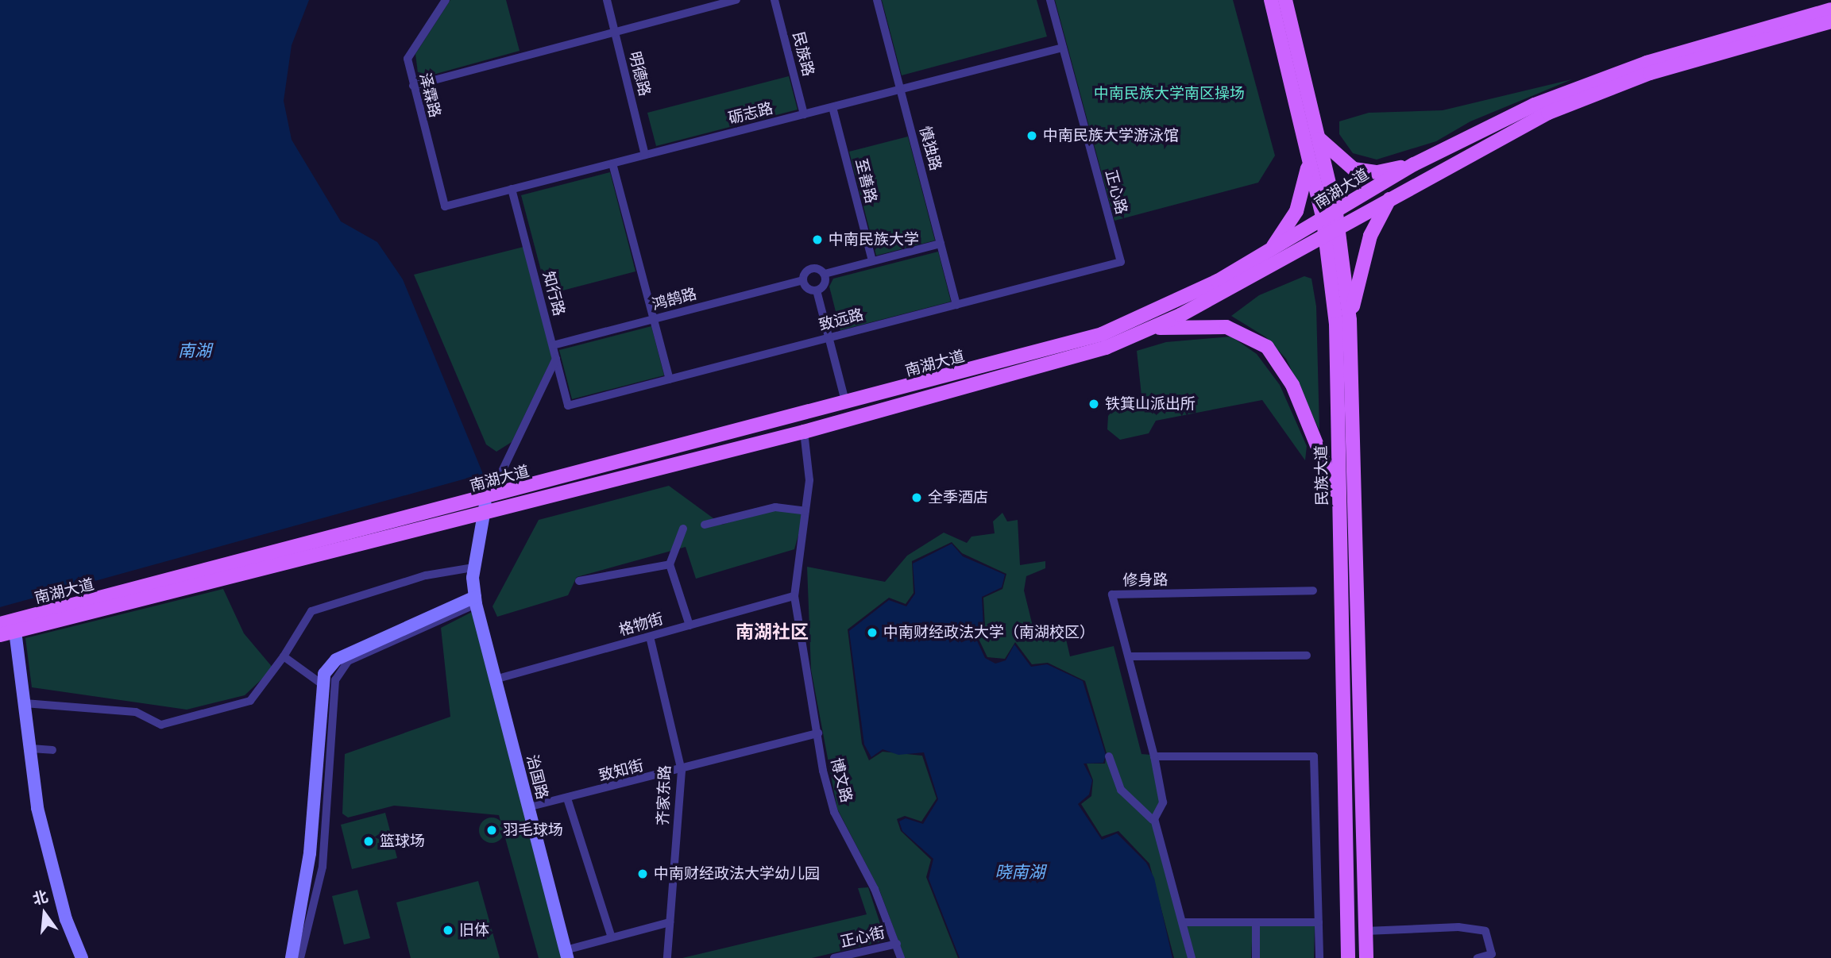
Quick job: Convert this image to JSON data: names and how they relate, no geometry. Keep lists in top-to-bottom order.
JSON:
{
  "streets": {
    "main road": ["南湖大道", "民族大道"],
    "street": [
      "民族路",
      "明德路",
      "泽霖路",
      "砺志路",
      "慎独路",
      "至善路",
      "正心路",
      "知行路",
      "鸿鹄路",
      "致远路",
      "修身路",
      "格物街",
      "致知街",
      "治国路",
      "博文路",
      "齐家东路",
      "正心街"
    ]
  },
  "crossings": [
    ["民族路", "砺志路"],
    ["明德路", "砺志路"],
    ["泽霖路", "砺志路"],
    ["砺志路", "慎独路"],
    ["砺志路", "至善路"],
    ["砺志路", "正心路"],
    ["砺志路", "知行路"],
    ["慎独路", "致远路"],
    ["南湖大道", "民族大道"],
    ["南湖大道", "治国路"],
    ["南湖大道", "博文路"],
    ["正心路", "致远路"],
    ["知行路", "鸿鹄路"],
    ["知行路", "致远路"],
    ["格物街", "治国路"],
    ["格物街", "博文路"],
    ["格物街", "齐家东路"],
    ["致知街", "治国路"],
    ["致知街", "博文路"],
    ["致知街", "齐家东路"],
    ["博文路", "正心街"]
  ],
  "districts": ["南湖社区"],
  "water": ["南湖", "晓南湖"],
  "parks": ["中南民族大学南区操场"],
  "places": [
    "中南民族大学游泳馆",
    "中南民族大学",
    "铁箕山派出所",
    "全季酒店",
    "中南财经政法大学（南湖校区）",
    "羽毛球场",
    "篮球场",
    "中南财经政法大学幼儿园",
    "旧体"
  ],
  "north": "top"
}
